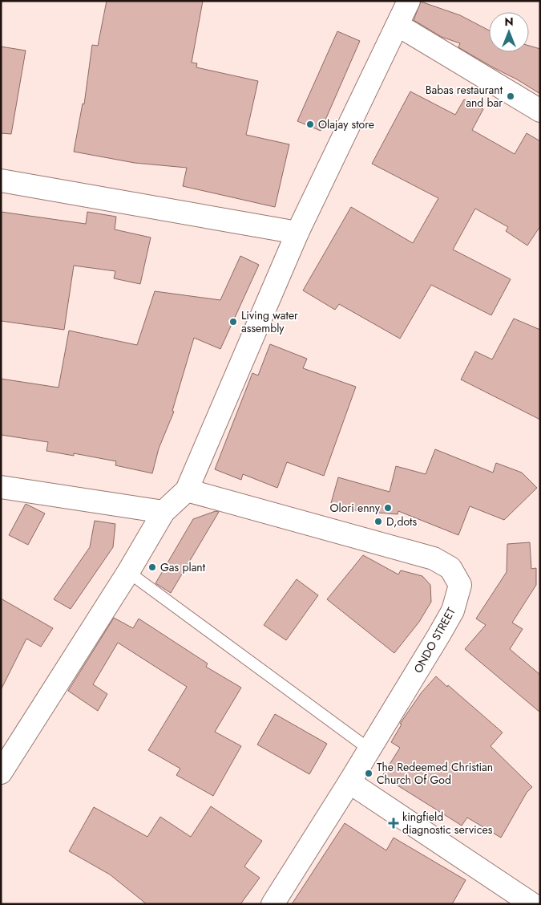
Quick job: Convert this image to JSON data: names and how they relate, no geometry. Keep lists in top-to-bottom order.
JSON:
{
  "streets": {
    "street": ["ONDO STREET"]
  },
  "places": {
    "other": [
      "Babas restaurant and bar",
      "Olajay store",
      "Living water assembly",
      "Olori enny",
      "D,dots",
      "Gas plant",
      "The Redeemed Christian Church Of God"
    ],
    "health": ["kingfield diagnostic services"]
  },
  "north": "top"
}
